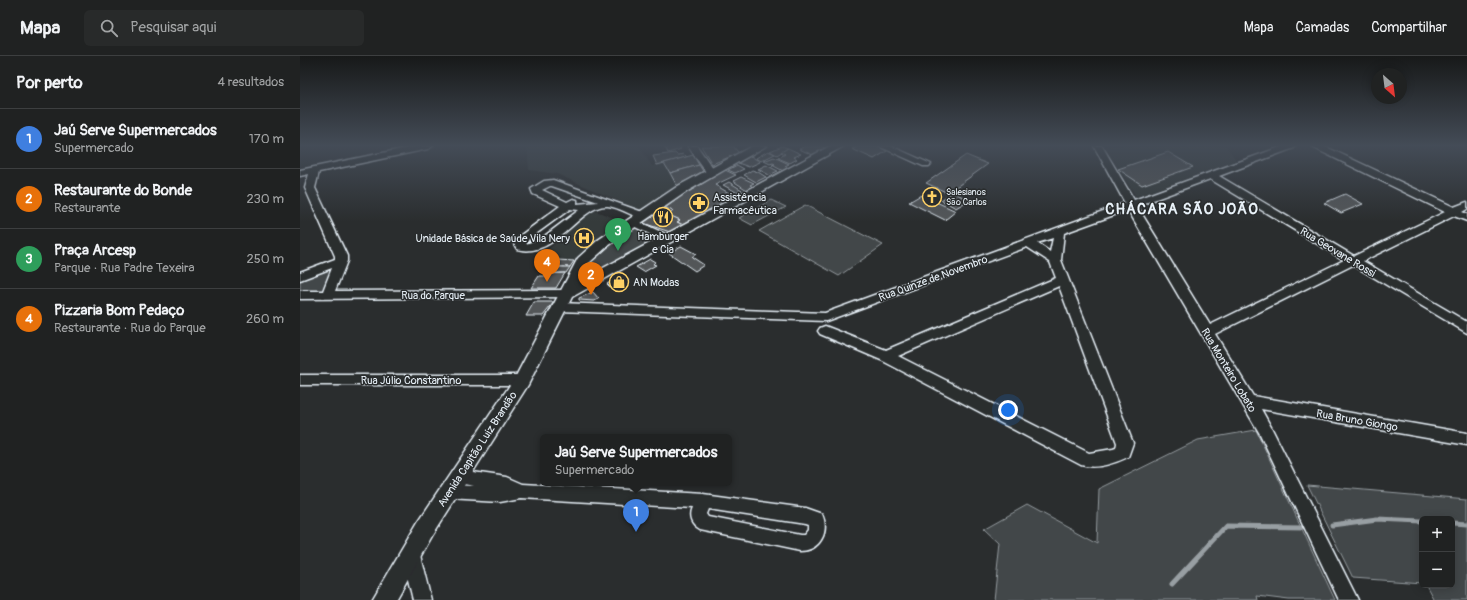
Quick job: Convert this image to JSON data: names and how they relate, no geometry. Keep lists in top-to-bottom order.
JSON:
{
  "streets": {
    "main road": ["Avenida Capitão Luiz Brandão"],
    "street": [
      "Rua Geovane Rossi",
      "Rua Quinze de Novembro",
      "Rua do Parque",
      "Rua Monteiro Lobato",
      "Rua Júlio Constantino",
      "Rua Bruno Giongo"
    ]
  },
  "crossings": [
    ["Rua Geovane Rossi", "Rua Quinze de Novembro"],
    ["Rua Quinze de Novembro", "Rua do Parque"],
    ["Rua Quinze de Novembro", "Rua Monteiro Lobato"],
    ["Rua Quinze de Novembro", "Avenida Capitão Luiz Brandão"],
    ["Rua do Parque", "Avenida Capitão Luiz Brandão"],
    ["Rua Monteiro Lobato", "Rua Bruno Giongo"],
    ["Rua Júlio Constantino", "Avenida Capitão Luiz Brandão"]
  ],
  "districts": ["CHÁCARA SÃO JOÃO"],
  "places": {
    "church": ["Salesianos São Carlos"],
    "pharmacy": ["Assistência Farmacêutica"],
    "restaurant": ["Hamburger e Cia"],
    "hospital": ["Unidade Básica de Saúde Vila Nery"],
    "shop": ["AN Modas"]
  },
  "north": "bottom right",
  "page": {
    "header": "Mapa",
    "search": "Pesquisar aqui",
    "nav": ["Mapa", "Camadas", "Compartilhar"],
    "heading": ["Por perto", "4 resultados"],
    "list": [
      {
        "mark": "1",
        "name": "Jaú Serve Supermercados",
        "note": "Supermercado",
        "value": "170 m"
      },
      {
        "mark": "2",
        "name": "Restaurante do Bonde",
        "note": "Restaurante",
        "value": "230 m"
      },
      {
        "mark": "3",
        "name": "Praça Arcesp",
        "note": "Parque · Rua Padre Texeira",
        "value": "250 m"
      },
      {
        "mark": "4",
        "name": "Pizzaria Bom Pedaço",
        "note": "Restaurante · Rua do Parque",
        "value": "260 m"
      }
    ],
    "pins": [
      "3",
      "4",
      "2",
      "1"
    ],
    "popup": ["Jaú Serve Supermercados", "Supermercado"],
    "map_buttons": ["+", "−"]
  }
}
